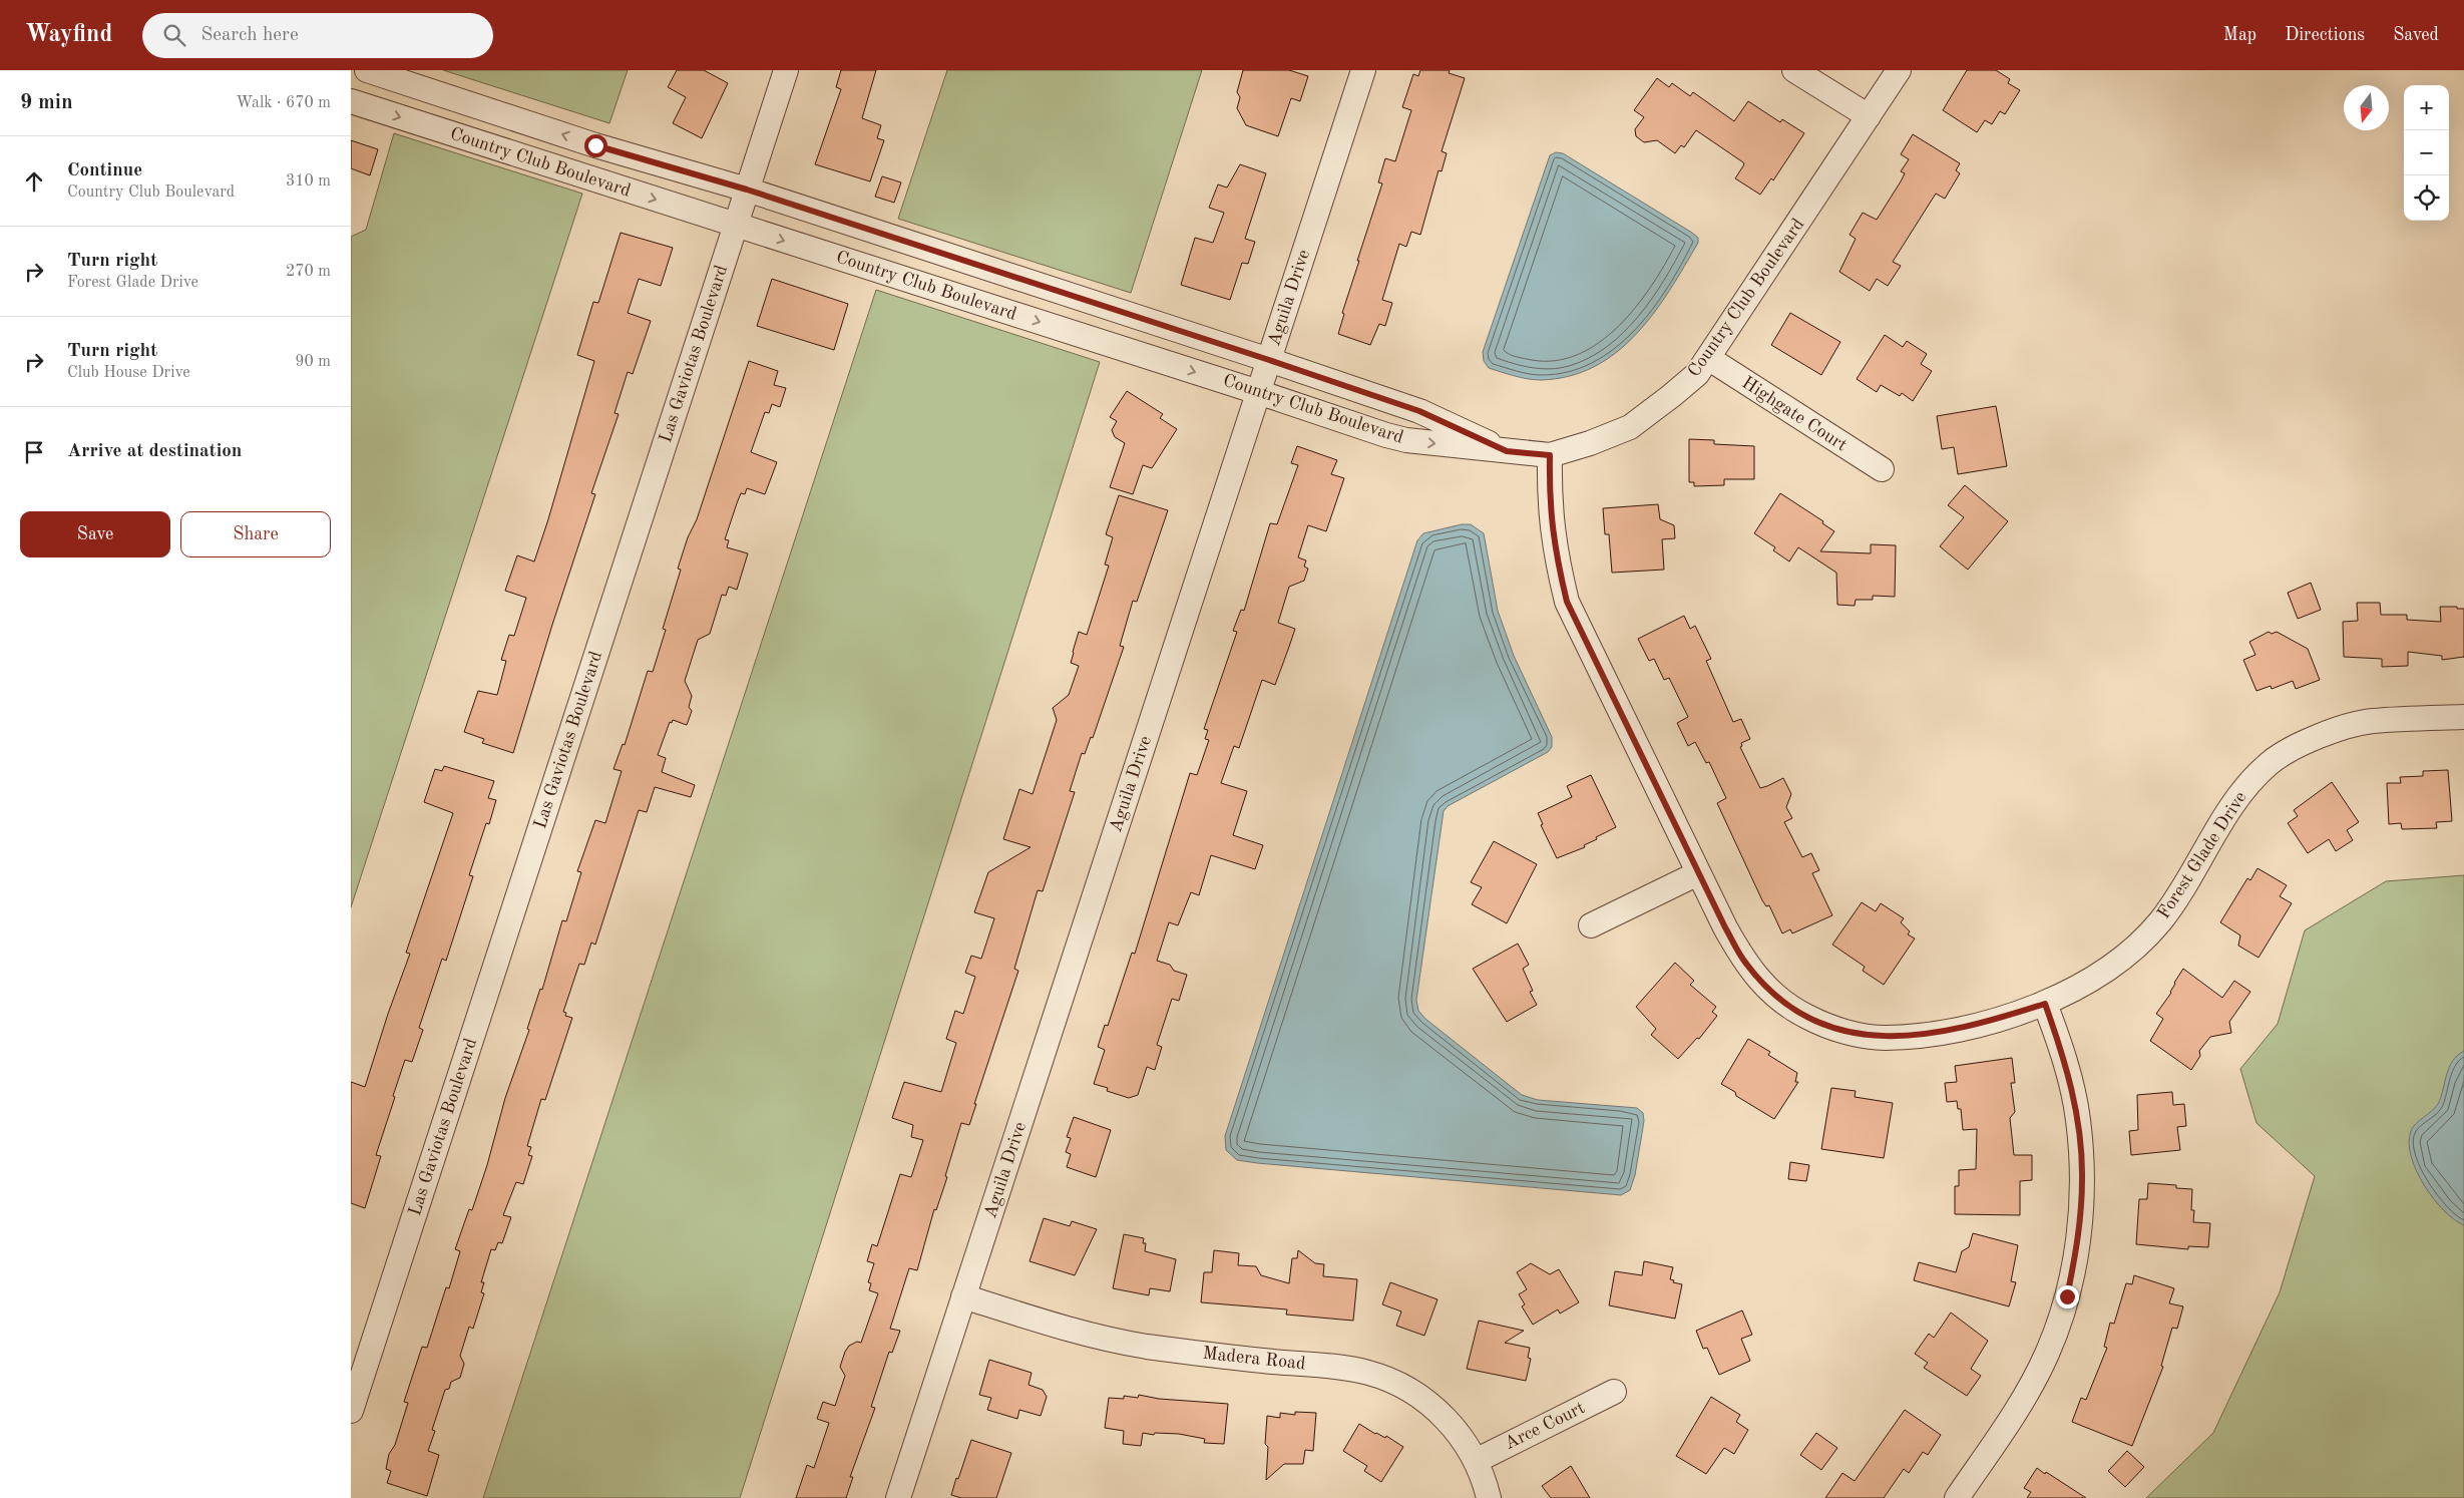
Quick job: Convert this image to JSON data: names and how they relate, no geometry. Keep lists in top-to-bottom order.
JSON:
{
  "streets": {
    "street": [
      "Country Club Boulevard",
      "Aguila Drive",
      "Las Gaviotas Boulevard",
      "Highgate Court",
      "Forest Glade Drive",
      "Madera Road",
      "Arce Court"
    ]
  },
  "crossings": [
    ["Country Club Boulevard", "Aguila Drive"],
    ["Country Club Boulevard", "Las Gaviotas Boulevard"],
    ["Country Club Boulevard", "Highgate Court"],
    ["Country Club Boulevard", "Forest Glade Drive"],
    ["Aguila Drive", "Madera Road"],
    ["Madera Road", "Arce Court"]
  ],
  "north": "bottom",
  "page": {
    "header": "Wayfind",
    "search": "Search here",
    "nav": ["Map", "Directions", "Saved"],
    "heading": ["9 min", "Walk · 670 m"],
    "map_buttons": ["+", "−"],
    "list": [
      ["Continue", "Country Club Boulevard", "310 m"],
      ["Turn right", "Forest Glade Drive", "270 m"],
      ["Turn right", "Club House Drive", "90 m"],
      "Arrive at destination"
    ],
    "buttons": ["Save", "Share"]
  }
}
